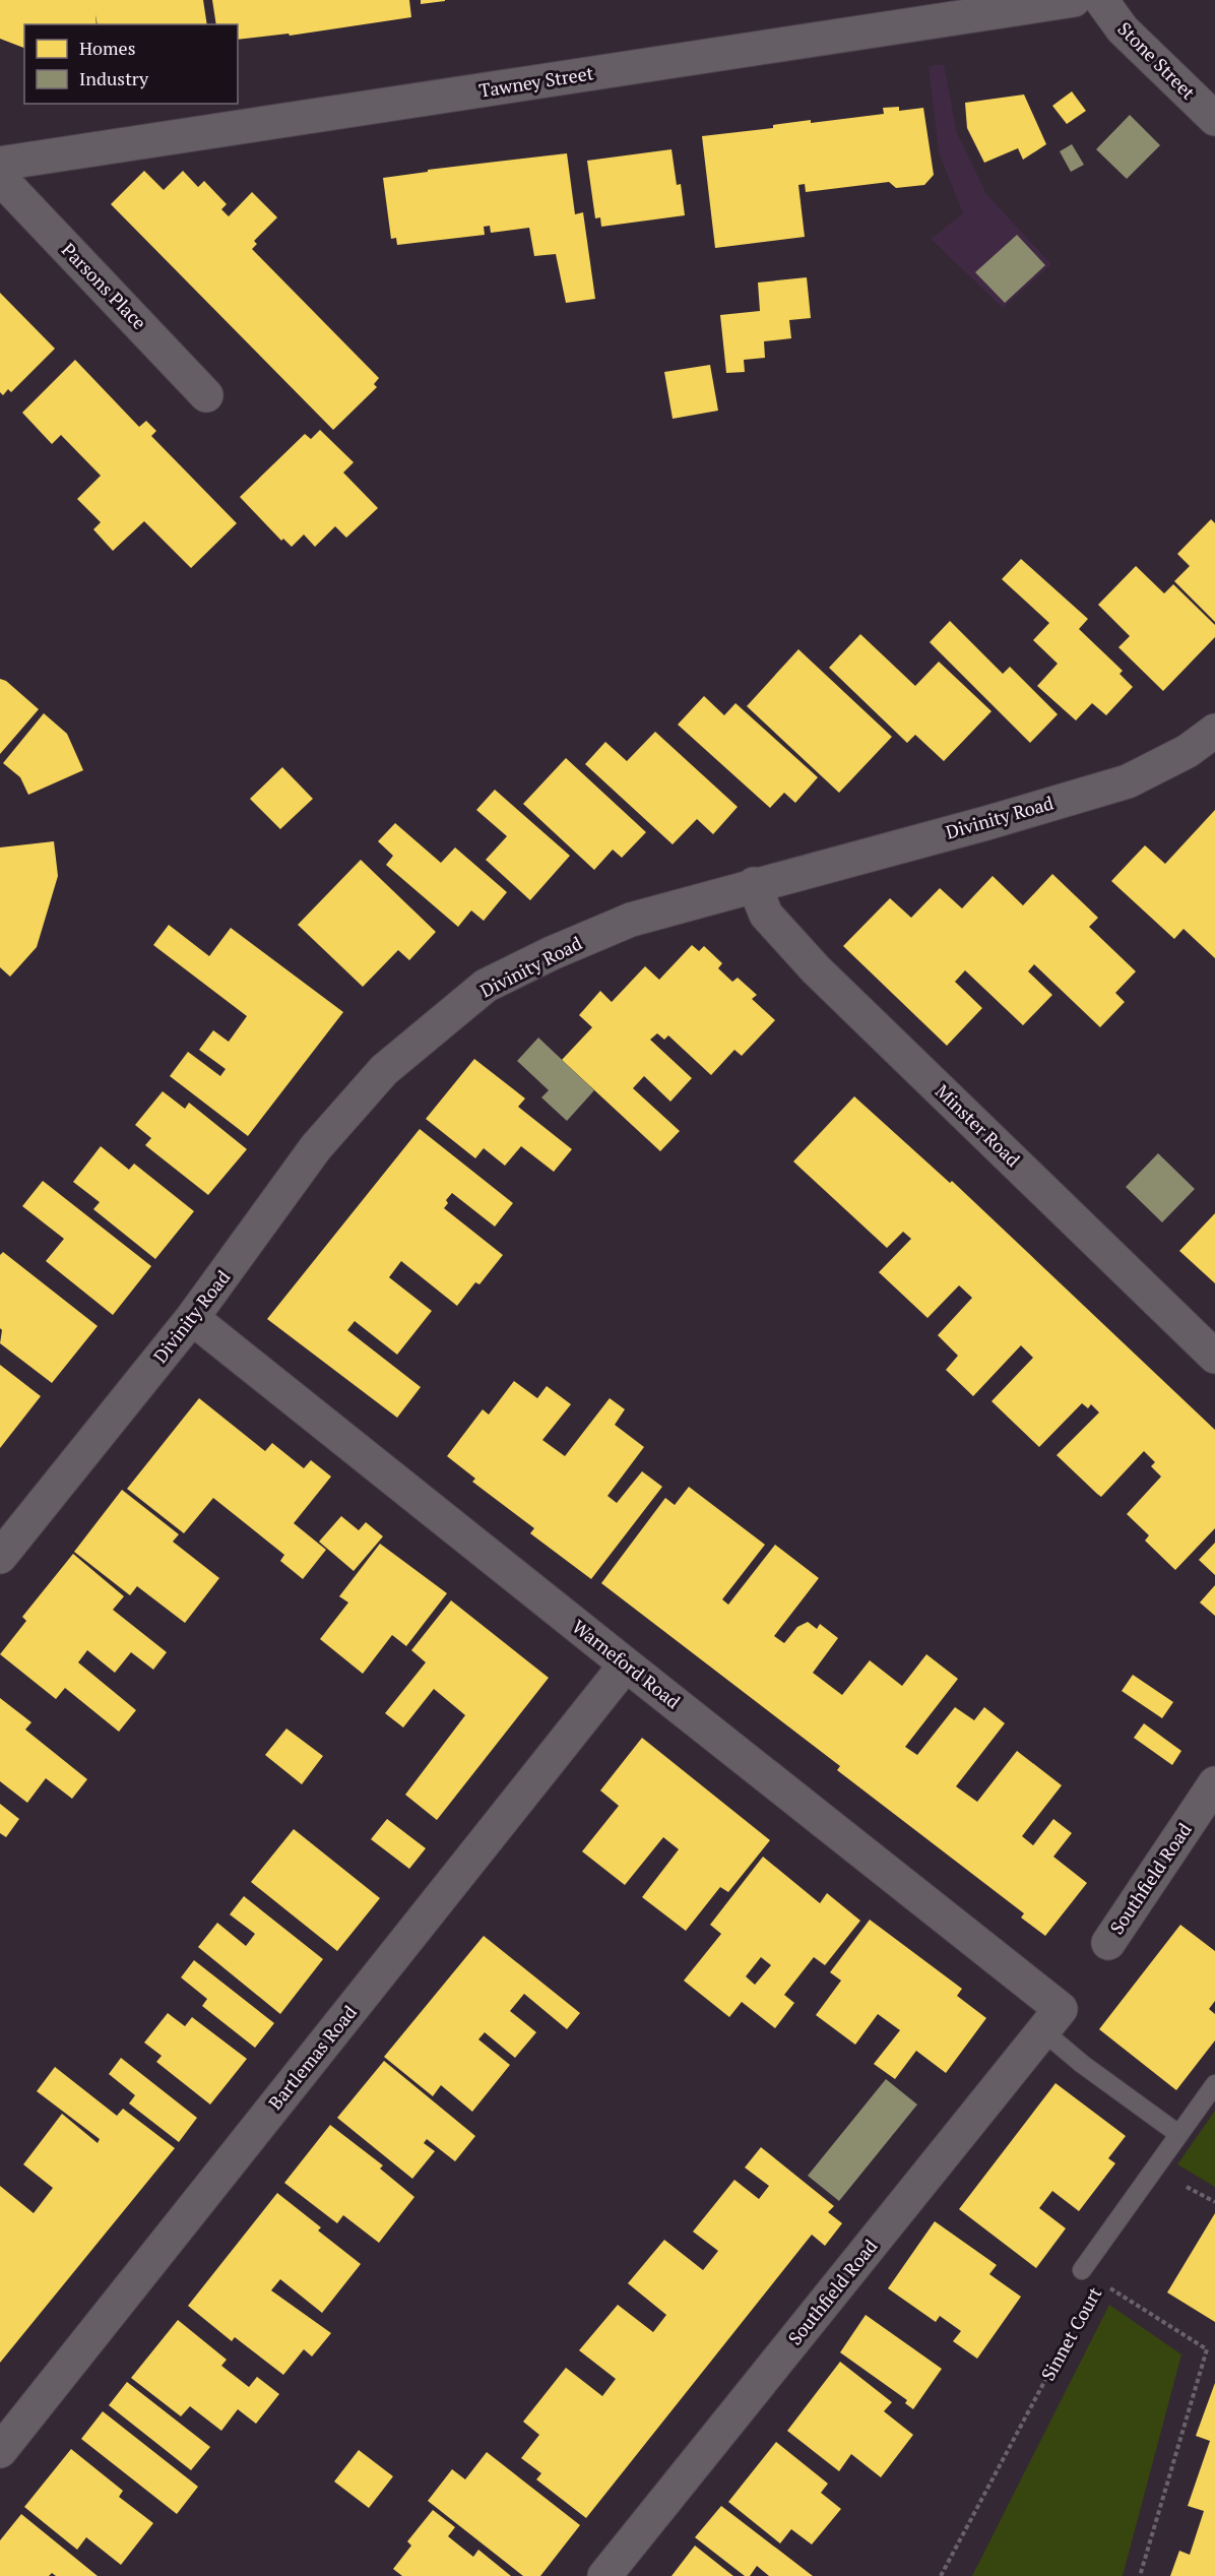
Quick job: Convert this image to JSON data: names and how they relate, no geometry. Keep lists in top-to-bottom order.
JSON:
{
  "streets": {
    "street": [
      "Stone Street",
      "Tawney Street",
      "Parsons Place",
      "Divinity Road",
      "Minster Road",
      "Warneford Road",
      "Southfield Road",
      "Bartlemas Road"
    ],
    "lane": ["Sinnet Court"]
  },
  "crossings": [
    ["Divinity Road", "Minster Road"],
    ["Divinity Road", "Warneford Road"],
    ["Warneford Road", "Southfield Road"],
    ["Warneford Road", "Bartlemas Road"]
  ],
  "legend": ["Homes", "Industry"]
}
